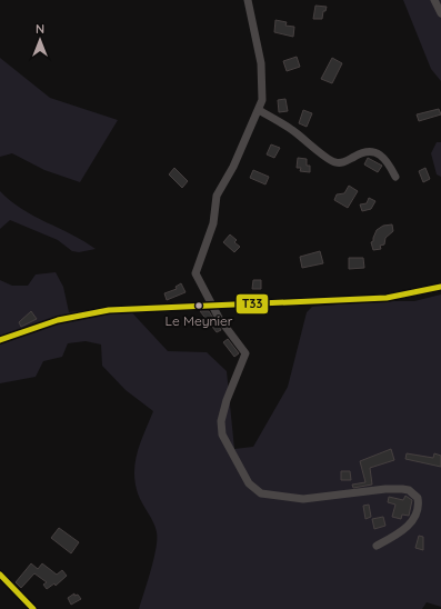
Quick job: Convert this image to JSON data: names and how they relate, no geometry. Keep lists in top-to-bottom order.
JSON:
{
  "places": ["Le Meynier"],
  "lines": ["transit line T33"],
  "north": "top"
}
